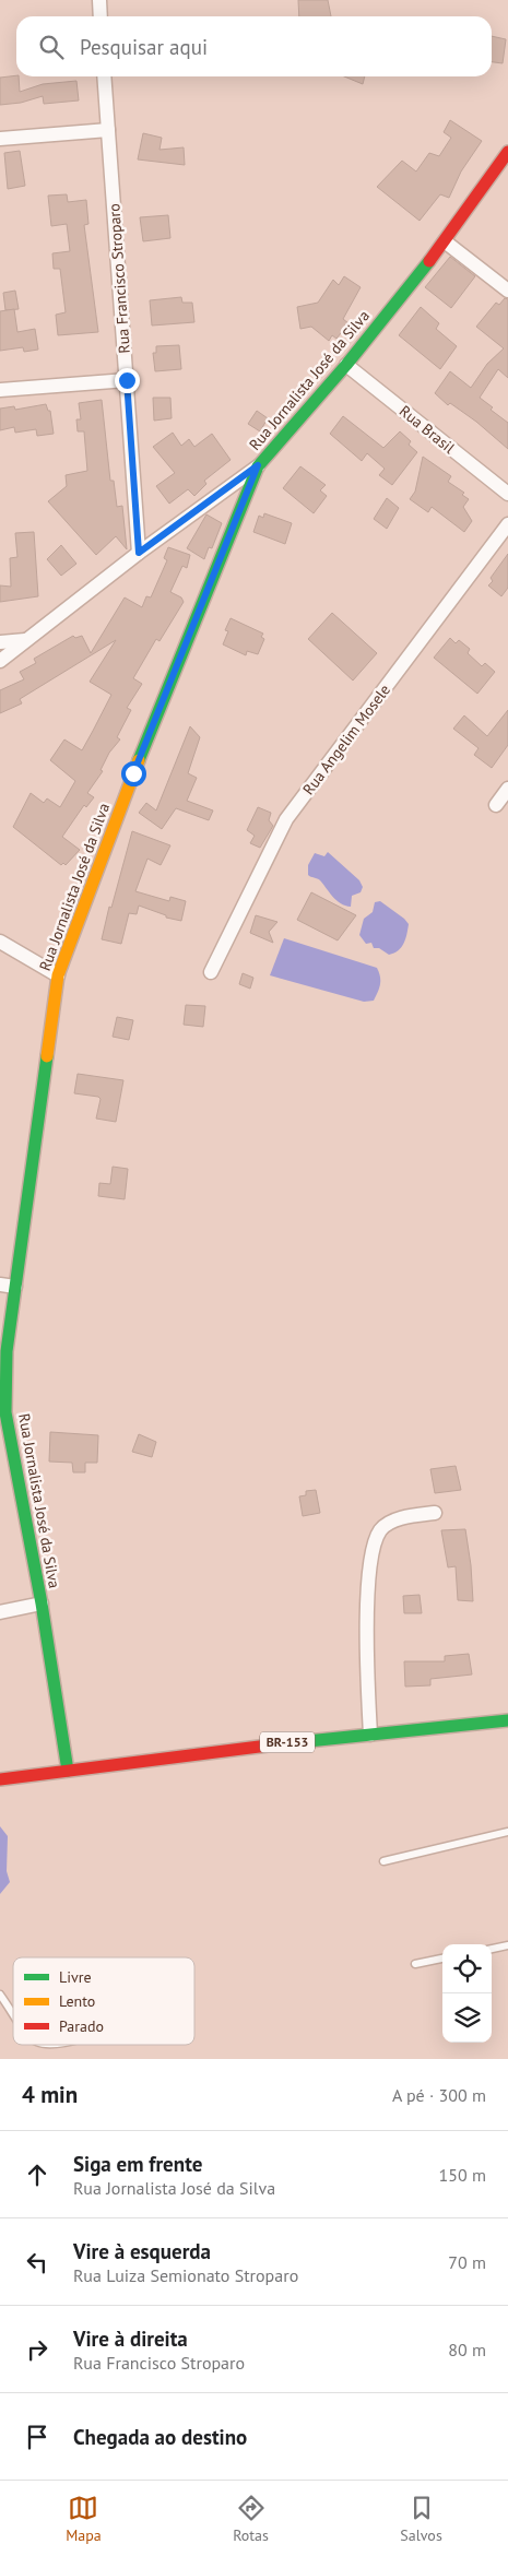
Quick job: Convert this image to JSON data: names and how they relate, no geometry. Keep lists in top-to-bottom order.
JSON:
{
  "streets": {
    "main road": ["Rua Jornalista José da Silva", "BR-153"],
    "street": ["Rua Francisco Stroparo", "Rua Brasil", "Rua Angelim Mosele"]
  },
  "crossings": [
    ["Rua Jornalista José da Silva", "Rua Brasil"],
    ["Rua Jornalista José da Silva", "BR-153"]
  ],
  "legend": ["Livre", "Lento", "Parado"],
  "page": {
    "search": "Pesquisar aqui",
    "heading": ["4 min", "A pé · 300 m"],
    "list": [
      ["Siga em frente", "Rua Jornalista José da Silva", "150 m"],
      ["Vire à esquerda", "Rua Luiza Semionato Stroparo", "70 m"],
      ["Vire à direita", "Rua Francisco Stroparo", "80 m"],
      "Chegada ao destino"
    ],
    "nav": ["Mapa", "Rotas", "Salvos"]
  }
}
